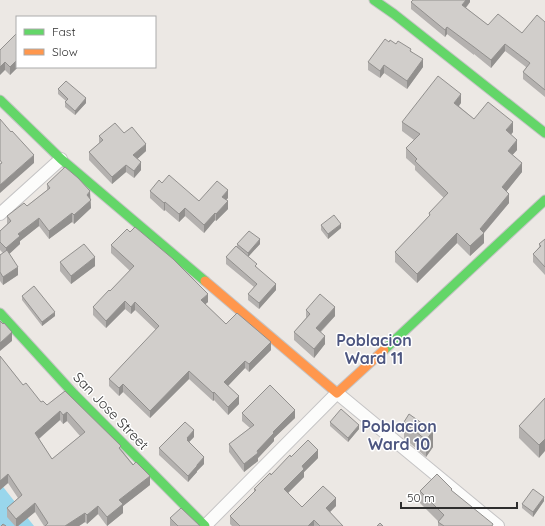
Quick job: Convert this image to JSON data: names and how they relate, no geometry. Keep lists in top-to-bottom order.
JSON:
{
  "streets": {
    "street": ["San Jose Street"]
  },
  "districts": ["Poblacion Ward 11", "Poblacion Ward 10"],
  "legend": ["Fast", "Slow"],
  "scale_bar": "50 m"
}
